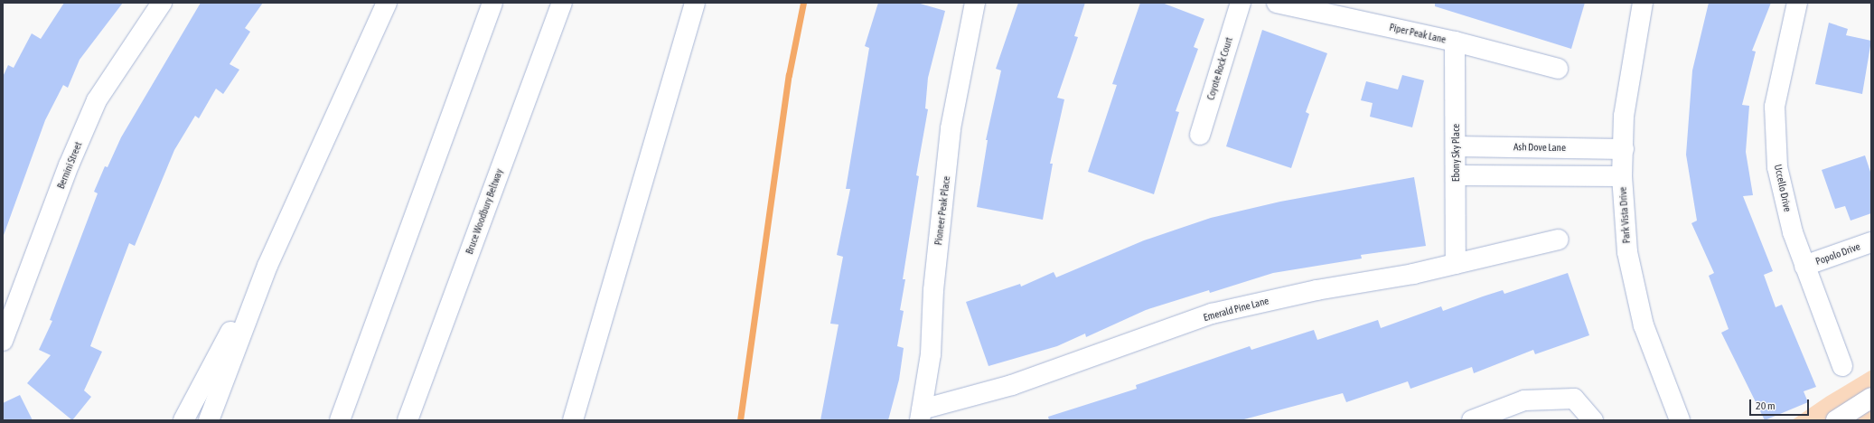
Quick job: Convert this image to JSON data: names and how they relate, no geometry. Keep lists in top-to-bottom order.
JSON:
{
  "streets": {
    "main road": [
      "Piper Peak Lane",
      "Coyote Rock Court",
      "Ash Dove Lane",
      "Ebony Sky Place",
      "Bernini Street",
      "Uccello Drive",
      "Pioneer Peak Place",
      "Bruce Woodbury Beltway",
      "Park Vista Drive",
      "Popolo Drive",
      "Emerald Pine Lane"
    ]
  },
  "crossings": [
    ["Piper Peak Lane", "Ebony Sky Place"],
    ["Ash Dove Lane", "Ebony Sky Place"],
    ["Ash Dove Lane", "Park Vista Drive"],
    ["Ebony Sky Place", "Emerald Pine Lane"],
    ["Uccello Drive", "Popolo Drive"],
    ["Pioneer Peak Place", "Emerald Pine Lane"]
  ],
  "scale_bar": "20 m"
}
